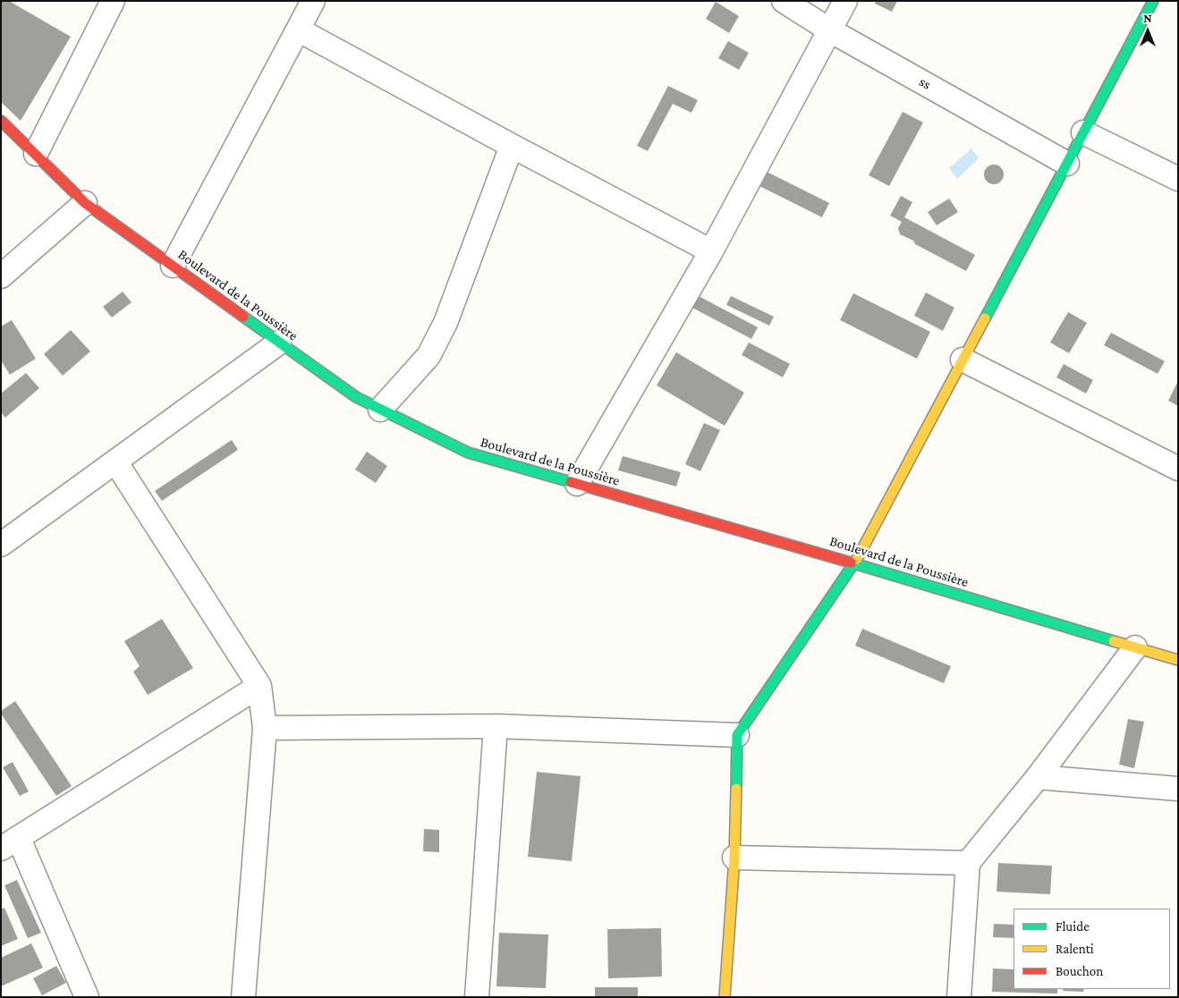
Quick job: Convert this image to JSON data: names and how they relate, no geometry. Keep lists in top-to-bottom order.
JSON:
{
  "streets": {
    "street": ["ss", "Boulevard de la Poussière"]
  },
  "legend": ["Fluide", "Ralenti", "Bouchon"],
  "north": "top"
}
